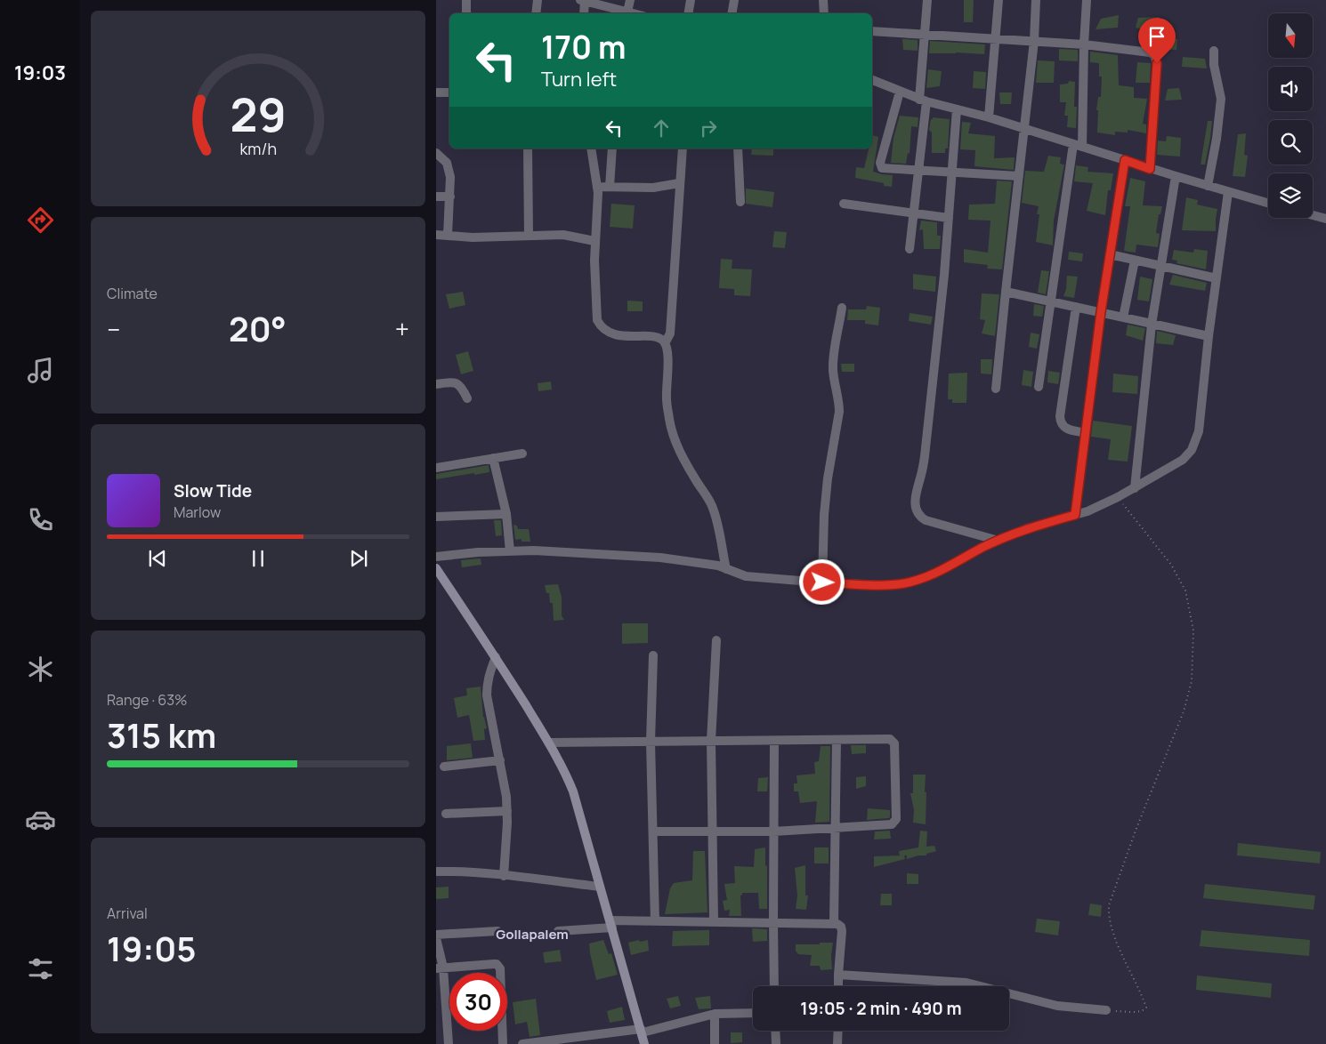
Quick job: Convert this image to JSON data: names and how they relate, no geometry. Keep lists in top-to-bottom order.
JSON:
{
  "districts": ["Gollapalem"],
  "north": "bottom",
  "page": {
    "tabs": "19:03",
    "turn": ["170 m", "Turn left"],
    "tile": [
      "Climate",
      ["Range · 63%", "315 km"],
      ["Arrival", "19:05"]
    ],
    "heat": ["−", "20°", "+"],
    "song": ["Slow Tide", "Marlow"],
    "limit": "30",
    "trip": "19:05 · 2 min · 490 m",
    "gauge": ["29", "km/h"]
  }
}
